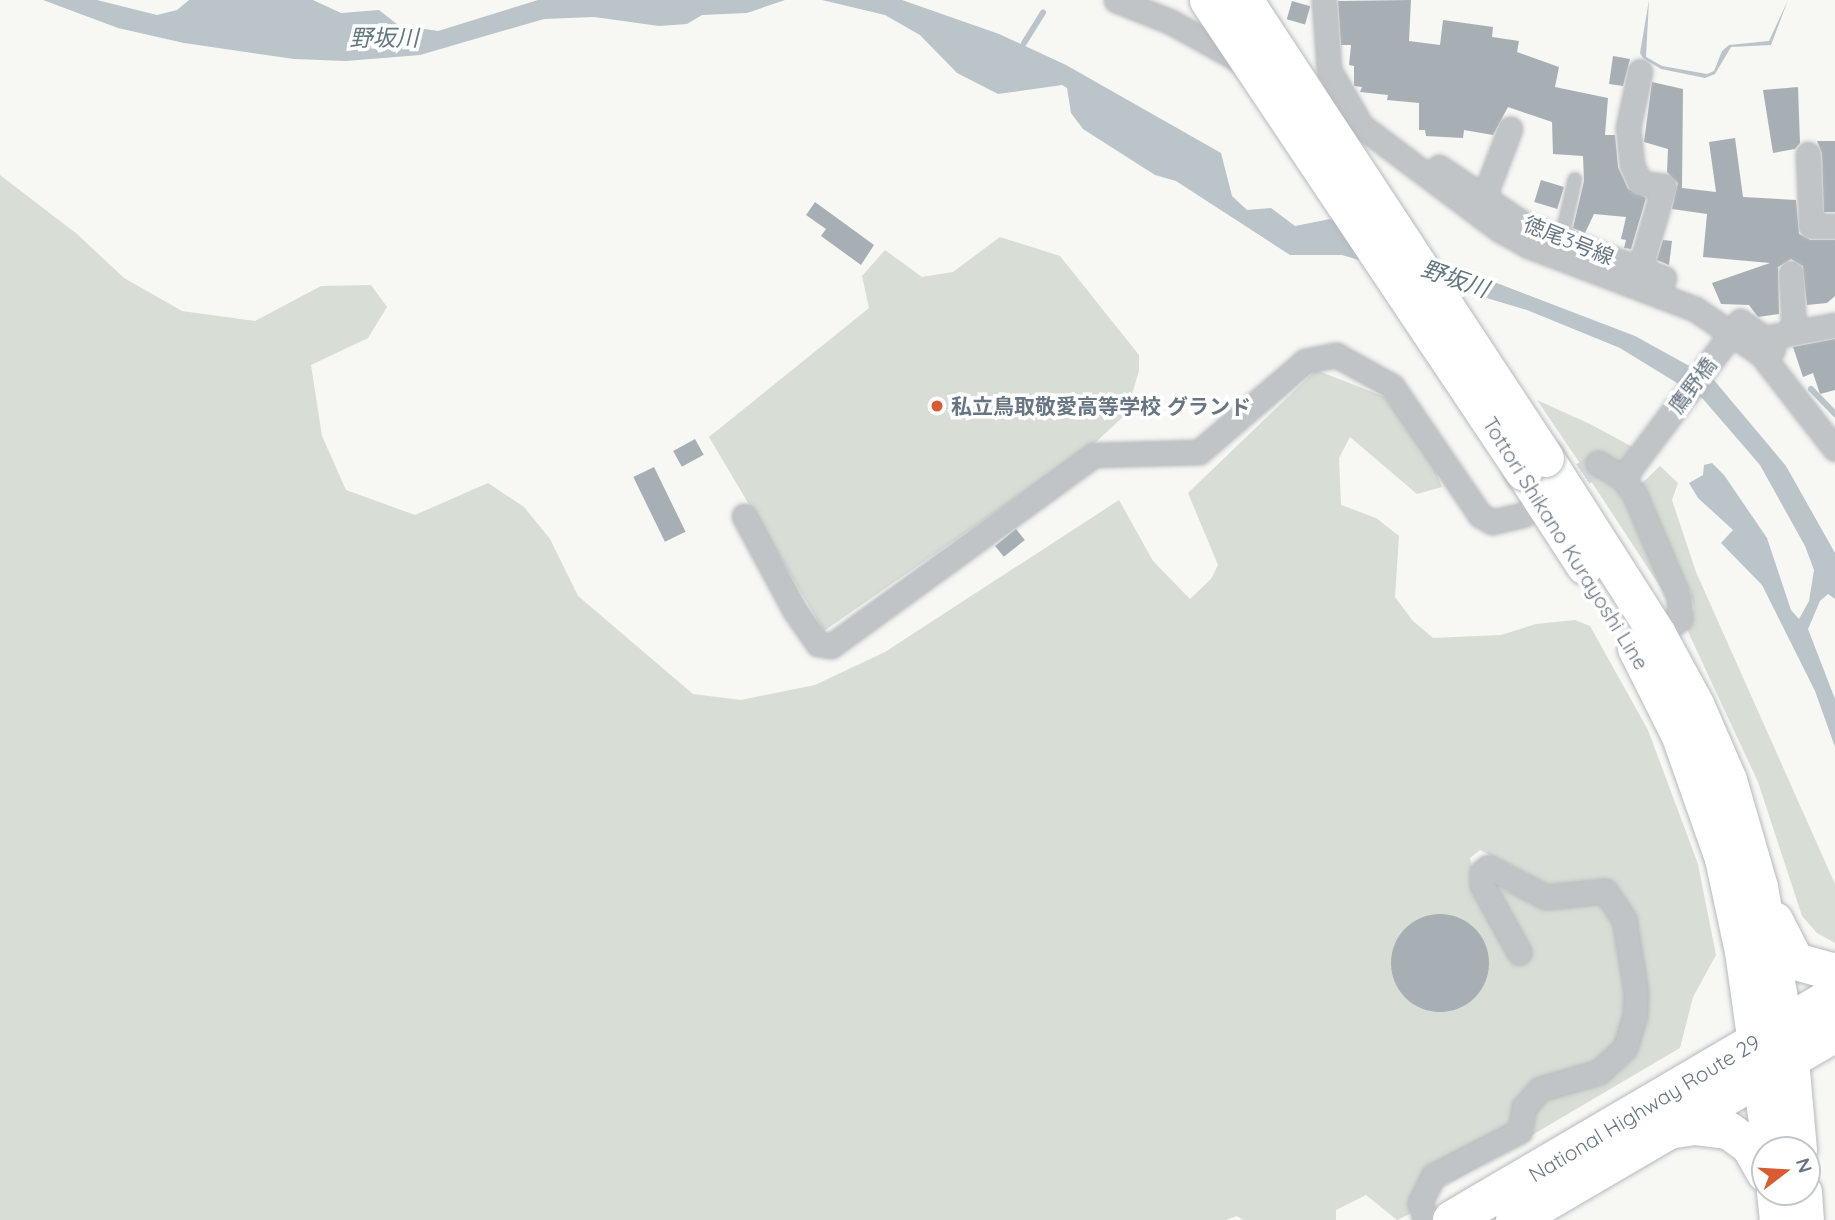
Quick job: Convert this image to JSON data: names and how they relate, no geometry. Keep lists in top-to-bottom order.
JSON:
{
  "streets": {
    "highway": ["National Highway Route 29"],
    "main road": ["Tottori Shikano Kurayoshi Line"],
    "street": ["徳尾3号線", "鷹野橋"]
  },
  "crossings": [
    ["Tottori Shikano Kurayoshi Line", "National Highway Route 29"]
  ],
  "water": ["野坂川"],
  "places": ["私立鳥取敬愛高等学校 グランド"],
  "north": "right"
}
